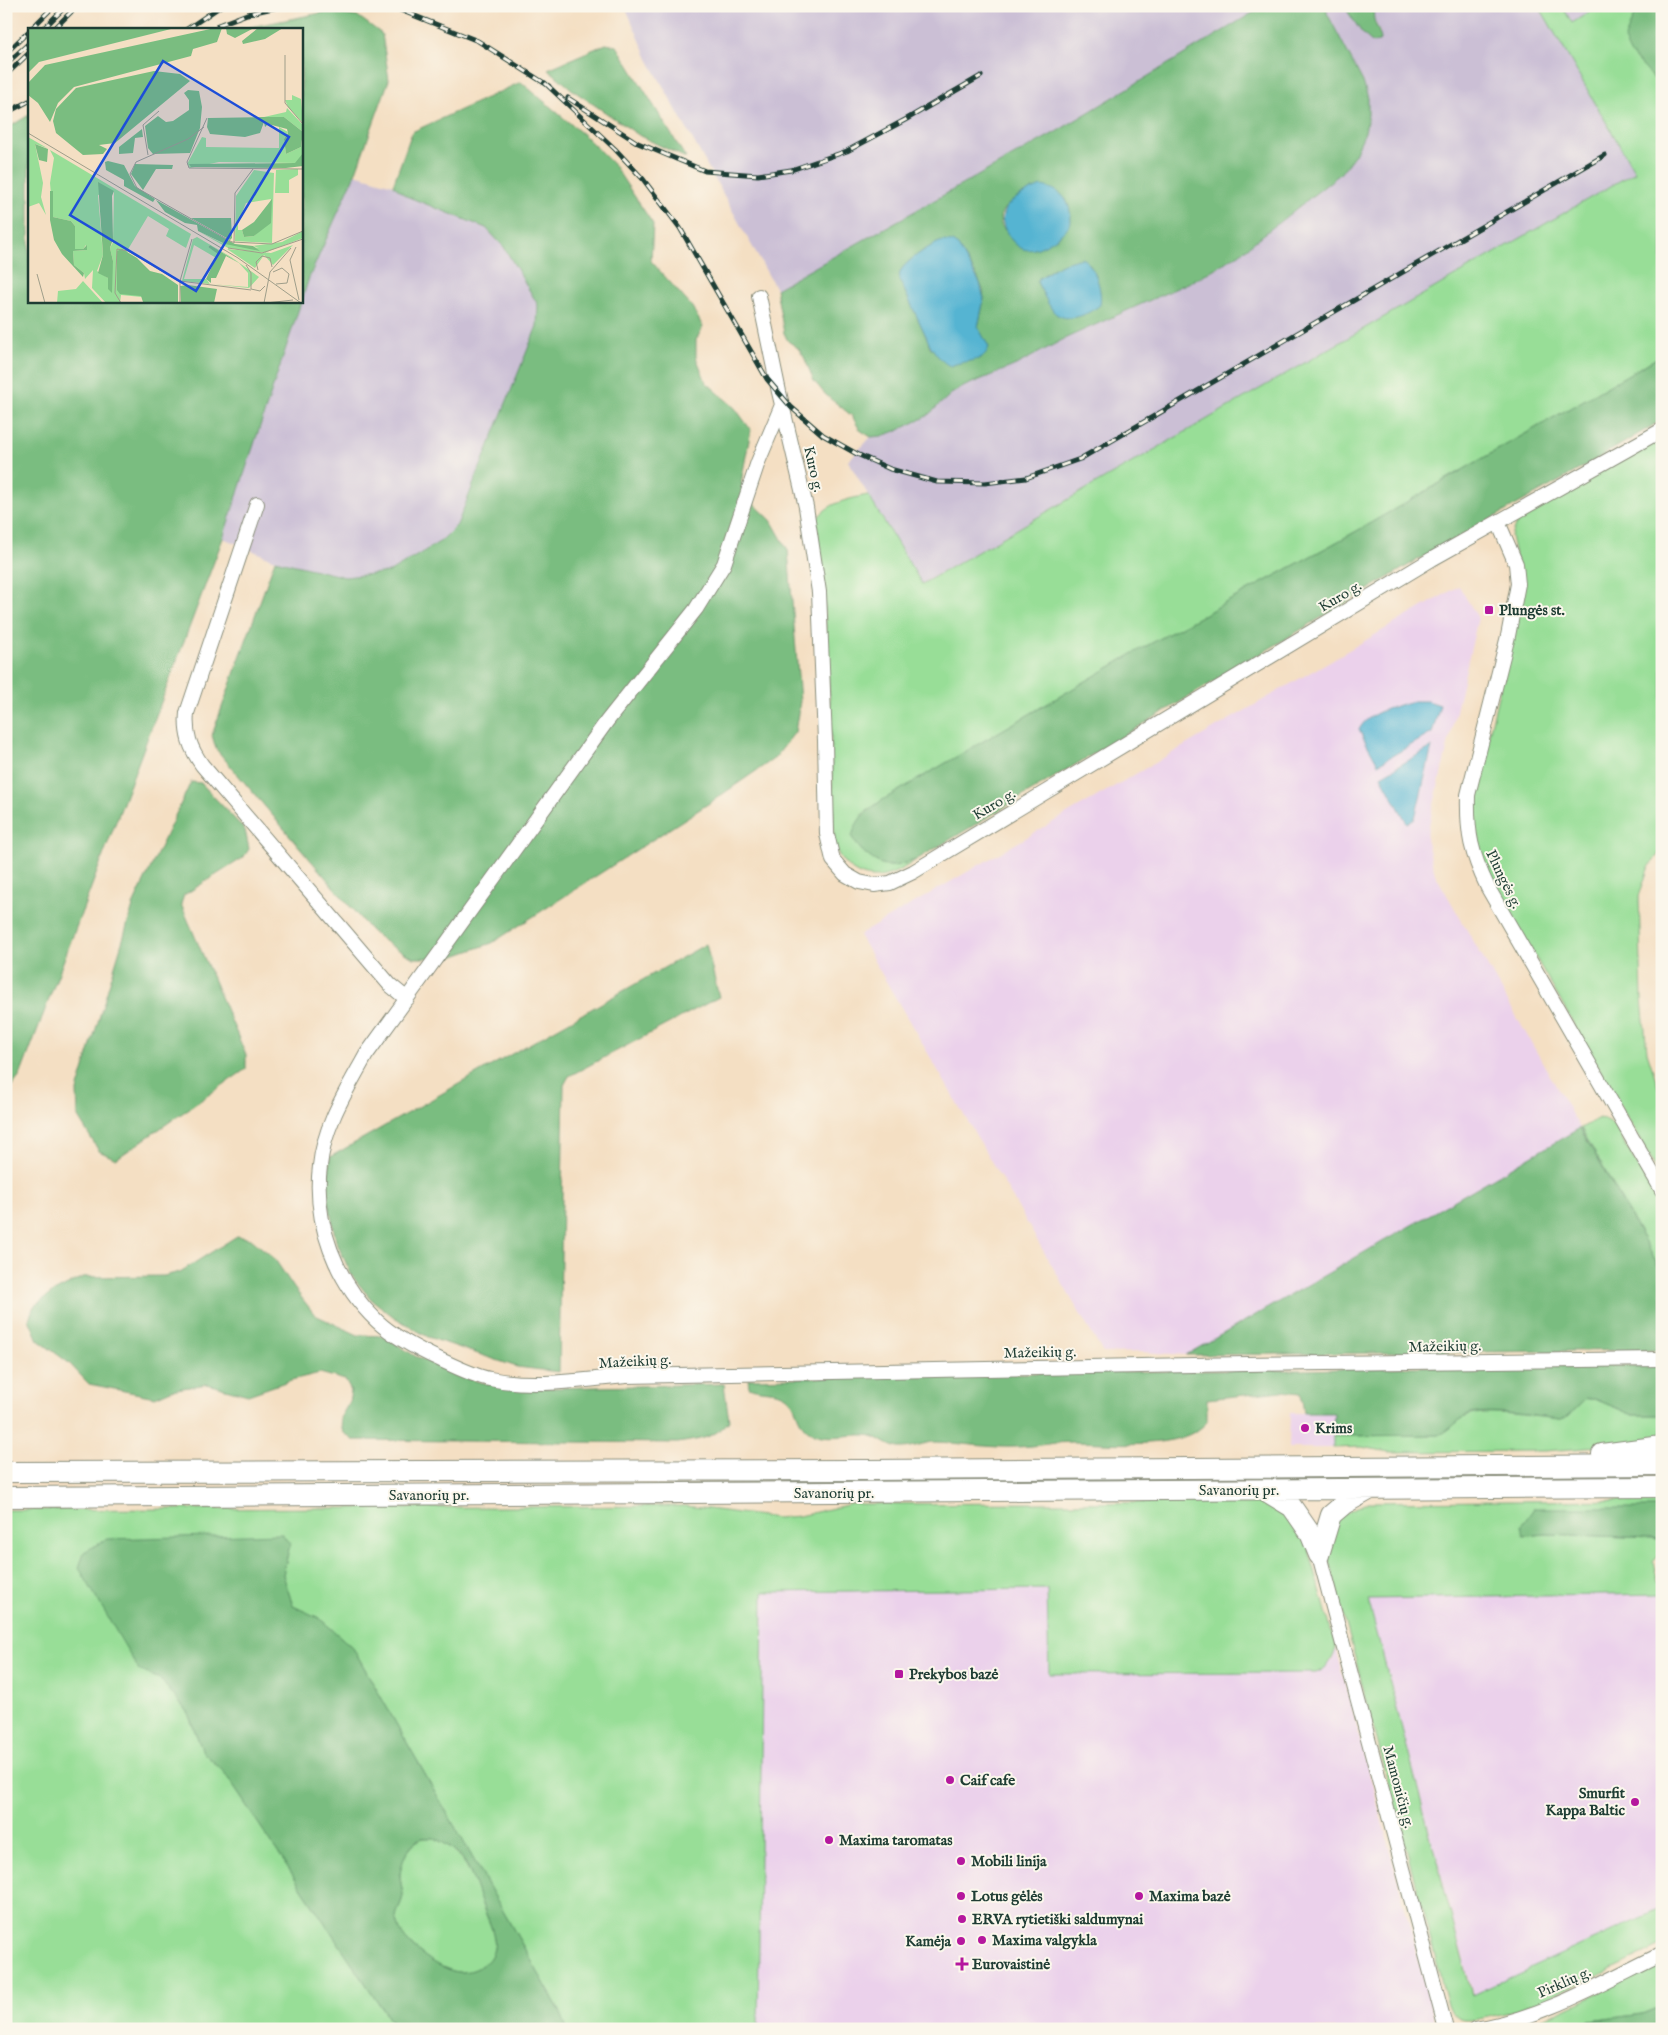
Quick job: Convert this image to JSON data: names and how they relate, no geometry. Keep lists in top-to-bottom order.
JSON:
{
  "streets": {
    "highway": ["Savanorių pr."],
    "street": [
      "Kuro g.",
      "Plungės g.",
      "Mažeikių g.",
      "Mamoničių g.",
      "Pirklių g."
    ]
  },
  "crossings": [
    ["Kuro g.", "Plungės g."],
    ["Kuro g.", "Mažeikių g."]
  ],
  "places": {
    "transit": ["Plungės st.", "Prekybos bazė"],
    "other": [
      "Krims",
      "Caif cafe",
      "Smurfit Kappa Baltic",
      "Maxima taromatas",
      "Mobili linija",
      "Lotus gėlės",
      "Maxima bazė",
      "ERVA rytietiški saldumynai",
      "Maxima valgykla",
      "Kamėja"
    ],
    "health": ["Eurovaistinė"]
  }
}
